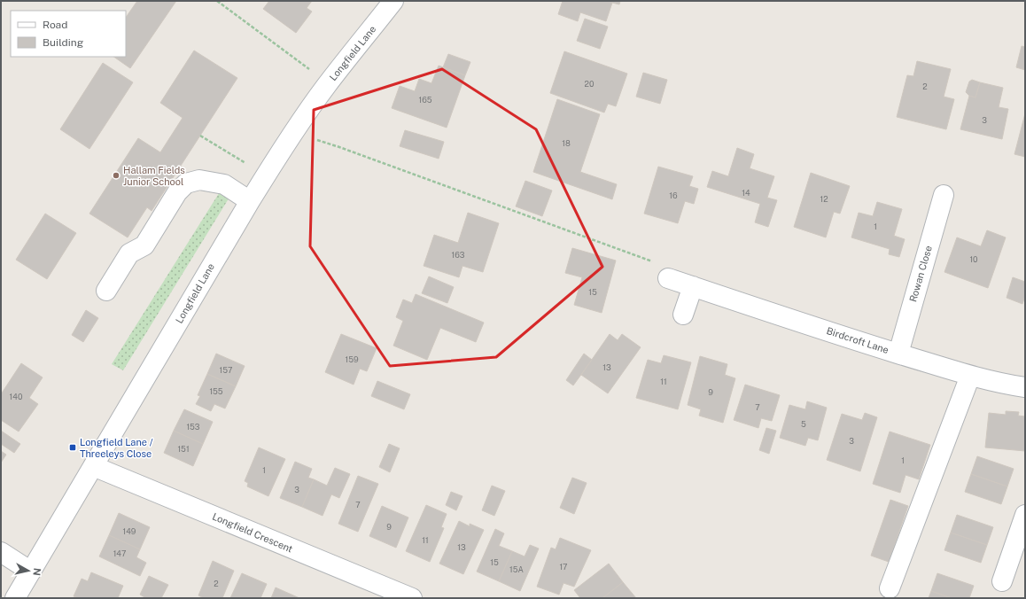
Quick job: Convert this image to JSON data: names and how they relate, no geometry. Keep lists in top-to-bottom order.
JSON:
{
  "streets": {
    "street": [
      "Longfield Lane",
      "Rowan Close",
      "Birdcroft Lane",
      "Longfield Crescent"
    ]
  },
  "crossings": [
    ["Longfield Lane", "Longfield Crescent"],
    ["Rowan Close", "Birdcroft Lane"]
  ],
  "places": {
    "other": ["Hallam Fields Junior School"],
    "transit": ["Longfield Lane / Threeleys Close"]
  },
  "house_numbers": [
    "20",
    "2",
    "165",
    "3",
    "18",
    "14",
    "16",
    "12",
    "1",
    "163",
    "10",
    "15",
    "159",
    "13",
    "157",
    "11",
    "155",
    "9",
    "140",
    "7",
    "5",
    "153",
    "3",
    "151",
    "1",
    "1",
    "3",
    "7",
    "9",
    "149",
    "11",
    "13",
    "147",
    "15",
    "17",
    "15A",
    "2"
  ],
  "legend": ["Road", "Building"],
  "north": "right"
}
